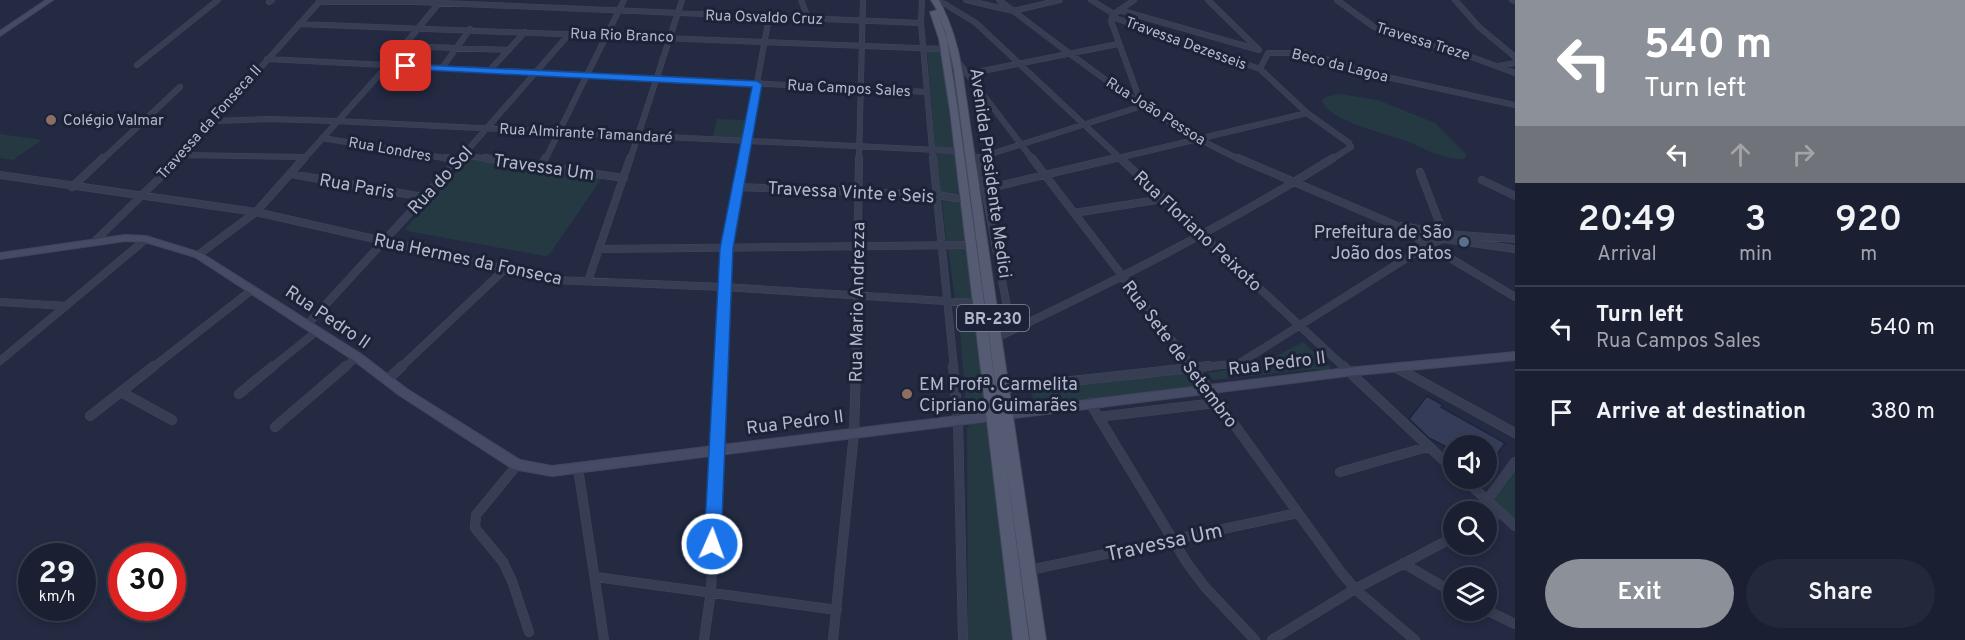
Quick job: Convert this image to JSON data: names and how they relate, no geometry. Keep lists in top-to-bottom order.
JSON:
{
  "streets": {
    "main road": ["Avenida Presidente Medici", "BR-230"],
    "street": [
      "Rua Osvaldo Cruz",
      "Rua Rio Branco",
      "Travessa Treze",
      "Travessa Dezesseis",
      "Beco da Lagoa",
      "Rua Campos Sales",
      "Rua João Pessoa",
      "Travessa da Fonseca II",
      "Rua Almirante Tamandaré",
      "Rua Londres",
      "Travessa Um",
      "Rua do Sol",
      "Rua Paris",
      "Travessa Vinte e Seis",
      "Rua Floriano Peixoto",
      "Rua Hermes da Fonseca",
      "Rua Mario Andrezza",
      "Rua Pedro II",
      "Rua Sete de Setembro"
    ]
  },
  "crossings": [
    ["Rua Osvaldo Cruz", "Travessa da Fonseca II"],
    ["Rua Osvaldo Cruz", "Rua Mario Andrezza"],
    ["Rua Rio Branco", "Travessa da Fonseca II"],
    ["Rua Rio Branco", "Avenida Presidente Medici"],
    ["Rua Rio Branco", "Rua do Sol"],
    ["Rua Rio Branco", "Rua Mario Andrezza"],
    ["Travessa Dezesseis", "Beco da Lagoa"],
    ["Beco da Lagoa", "Rua João Pessoa"],
    ["Rua Campos Sales", "Travessa da Fonseca II"],
    ["Rua Campos Sales", "Rua do Sol"],
    ["Rua Campos Sales", "Rua Mario Andrezza"],
    ["Travessa da Fonseca II", "Rua Almirante Tamandaré"],
    ["Travessa da Fonseca II", "Rua Hermes da Fonseca"],
    ["Travessa da Fonseca II", "Rua Pedro II"],
    ["Rua Almirante Tamandaré", "Avenida Presidente Medici"],
    ["Rua Almirante Tamandaré", "Rua do Sol"],
    ["Rua Almirante Tamandaré", "Rua Mario Andrezza"],
    ["Rua Londres", "Rua do Sol"],
    ["Travessa Um", "Avenida Presidente Medici"],
    ["Travessa Um", "Rua do Sol"],
    ["Travessa Um", "Rua Sete de Setembro"],
    ["Avenida Presidente Medici", "Travessa Vinte e Seis"],
    ["Avenida Presidente Medici", "Rua Floriano Peixoto"],
    ["Avenida Presidente Medici", "Rua Hermes da Fonseca"],
    ["Avenida Presidente Medici", "Rua Pedro II"],
    ["Avenida Presidente Medici", "Rua Sete de Setembro"],
    ["Rua do Sol", "Rua Paris"],
    ["Rua do Sol", "Rua Hermes da Fonseca"],
    ["Rua do Sol", "Rua Pedro II"],
    ["Travessa Vinte e Seis", "Rua Mario Andrezza"],
    ["Rua Floriano Peixoto", "Rua Pedro II"],
    ["Rua Hermes da Fonseca", "Rua Mario Andrezza"],
    ["Rua Mario Andrezza", "Rua Pedro II"],
    ["Rua Pedro II", "Rua Sete de Setembro"]
  ],
  "places": ["Colégio Valmar", "Prefeitura de São João dos Patos", "EM Profª. Carmelita Cipriano Guimarães"],
  "page": {
    "turn": ["540 m", "Turn left"],
    "eta": [
      "20:49",
      "Arrival",
      "3",
      "min",
      "920",
      "m"
    ],
    "list": [
      {
        "name": "Turn left",
        "note": "Rua Campos Sales",
        "value": "540 m"
      },
      {
        "name": "Arrive at destination",
        "value": "380 m"
      }
    ],
    "speed": "29 km/h",
    "limit": "30",
    "buttons": ["Exit", "Share"]
  }
}
